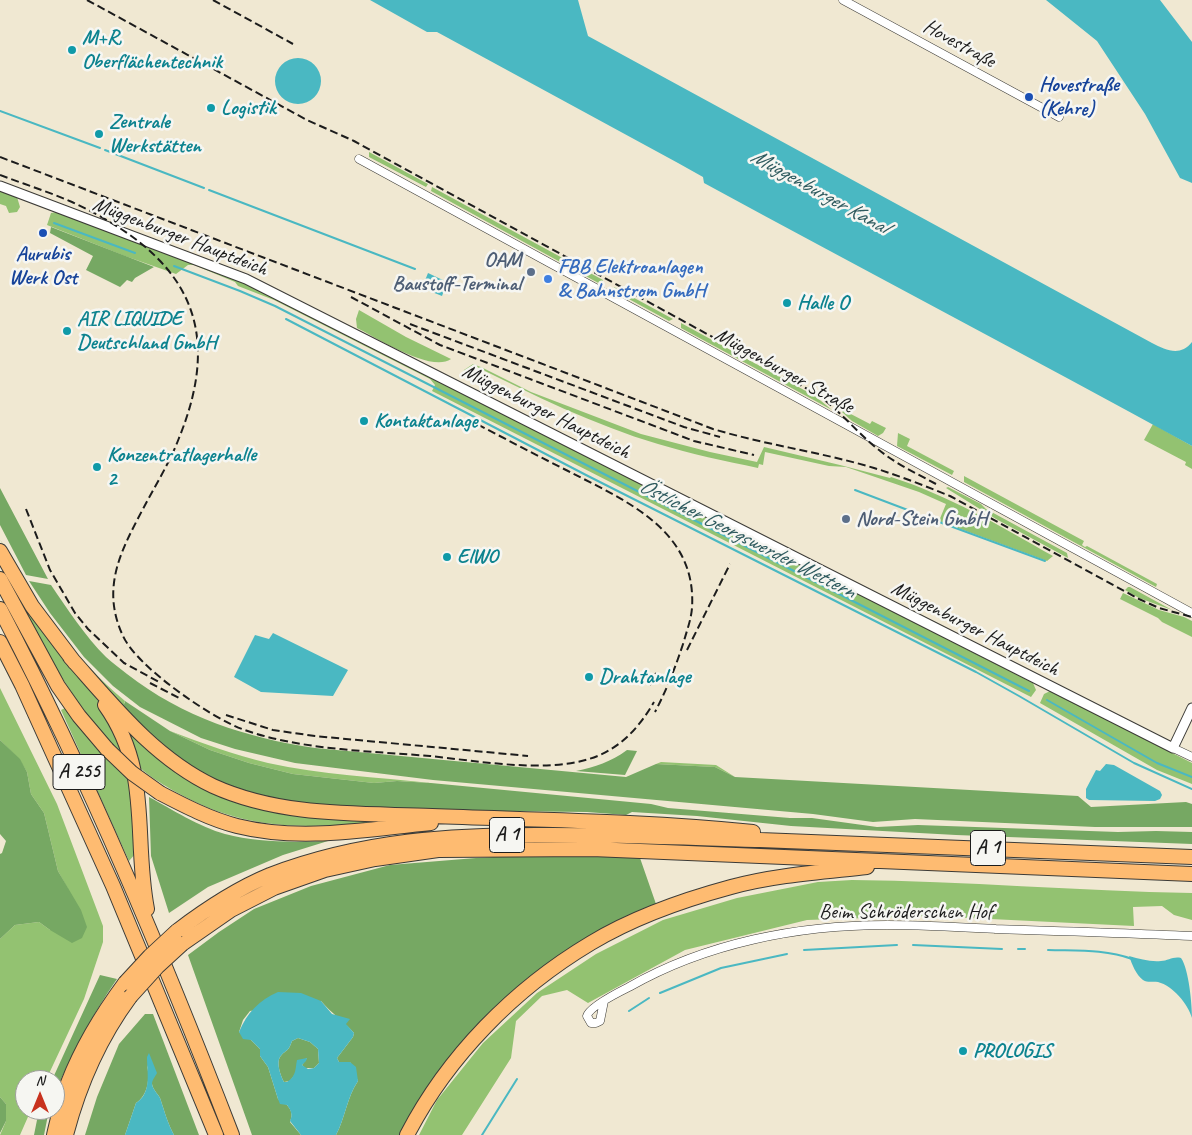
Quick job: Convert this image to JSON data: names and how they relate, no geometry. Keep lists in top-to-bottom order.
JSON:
{
  "streets": {
    "highway": ["A 255", "A 1"],
    "street": [
      "Hovestraße",
      "Müggenburger Hauptdeich",
      "Müggenburger Straße",
      "Beim Schröderschen Hof"
    ]
  },
  "water": ["Müggenburger Kanal", "Östlicher Georgswerder Wettern"],
  "places": [
    "M+R, Oberflächentechnik",
    "Hovestraße (Kehre)",
    "Logistik",
    "Zentrale Werkstätten",
    "Aurubis Werk Ost",
    "OAM Baustoff-Terminal",
    "FBB Elektroanlagen & Bahnstrom GmbH",
    "Halle O",
    "AIR LIQUIDE Deutschland GmbH",
    "Kontaktanlage",
    "Konzentratlagerhalle 2",
    "Nord-Stein GmbH",
    "ElWO",
    "Drahtanlage",
    "PROLOGIS"
  ],
  "north": "top"
}
